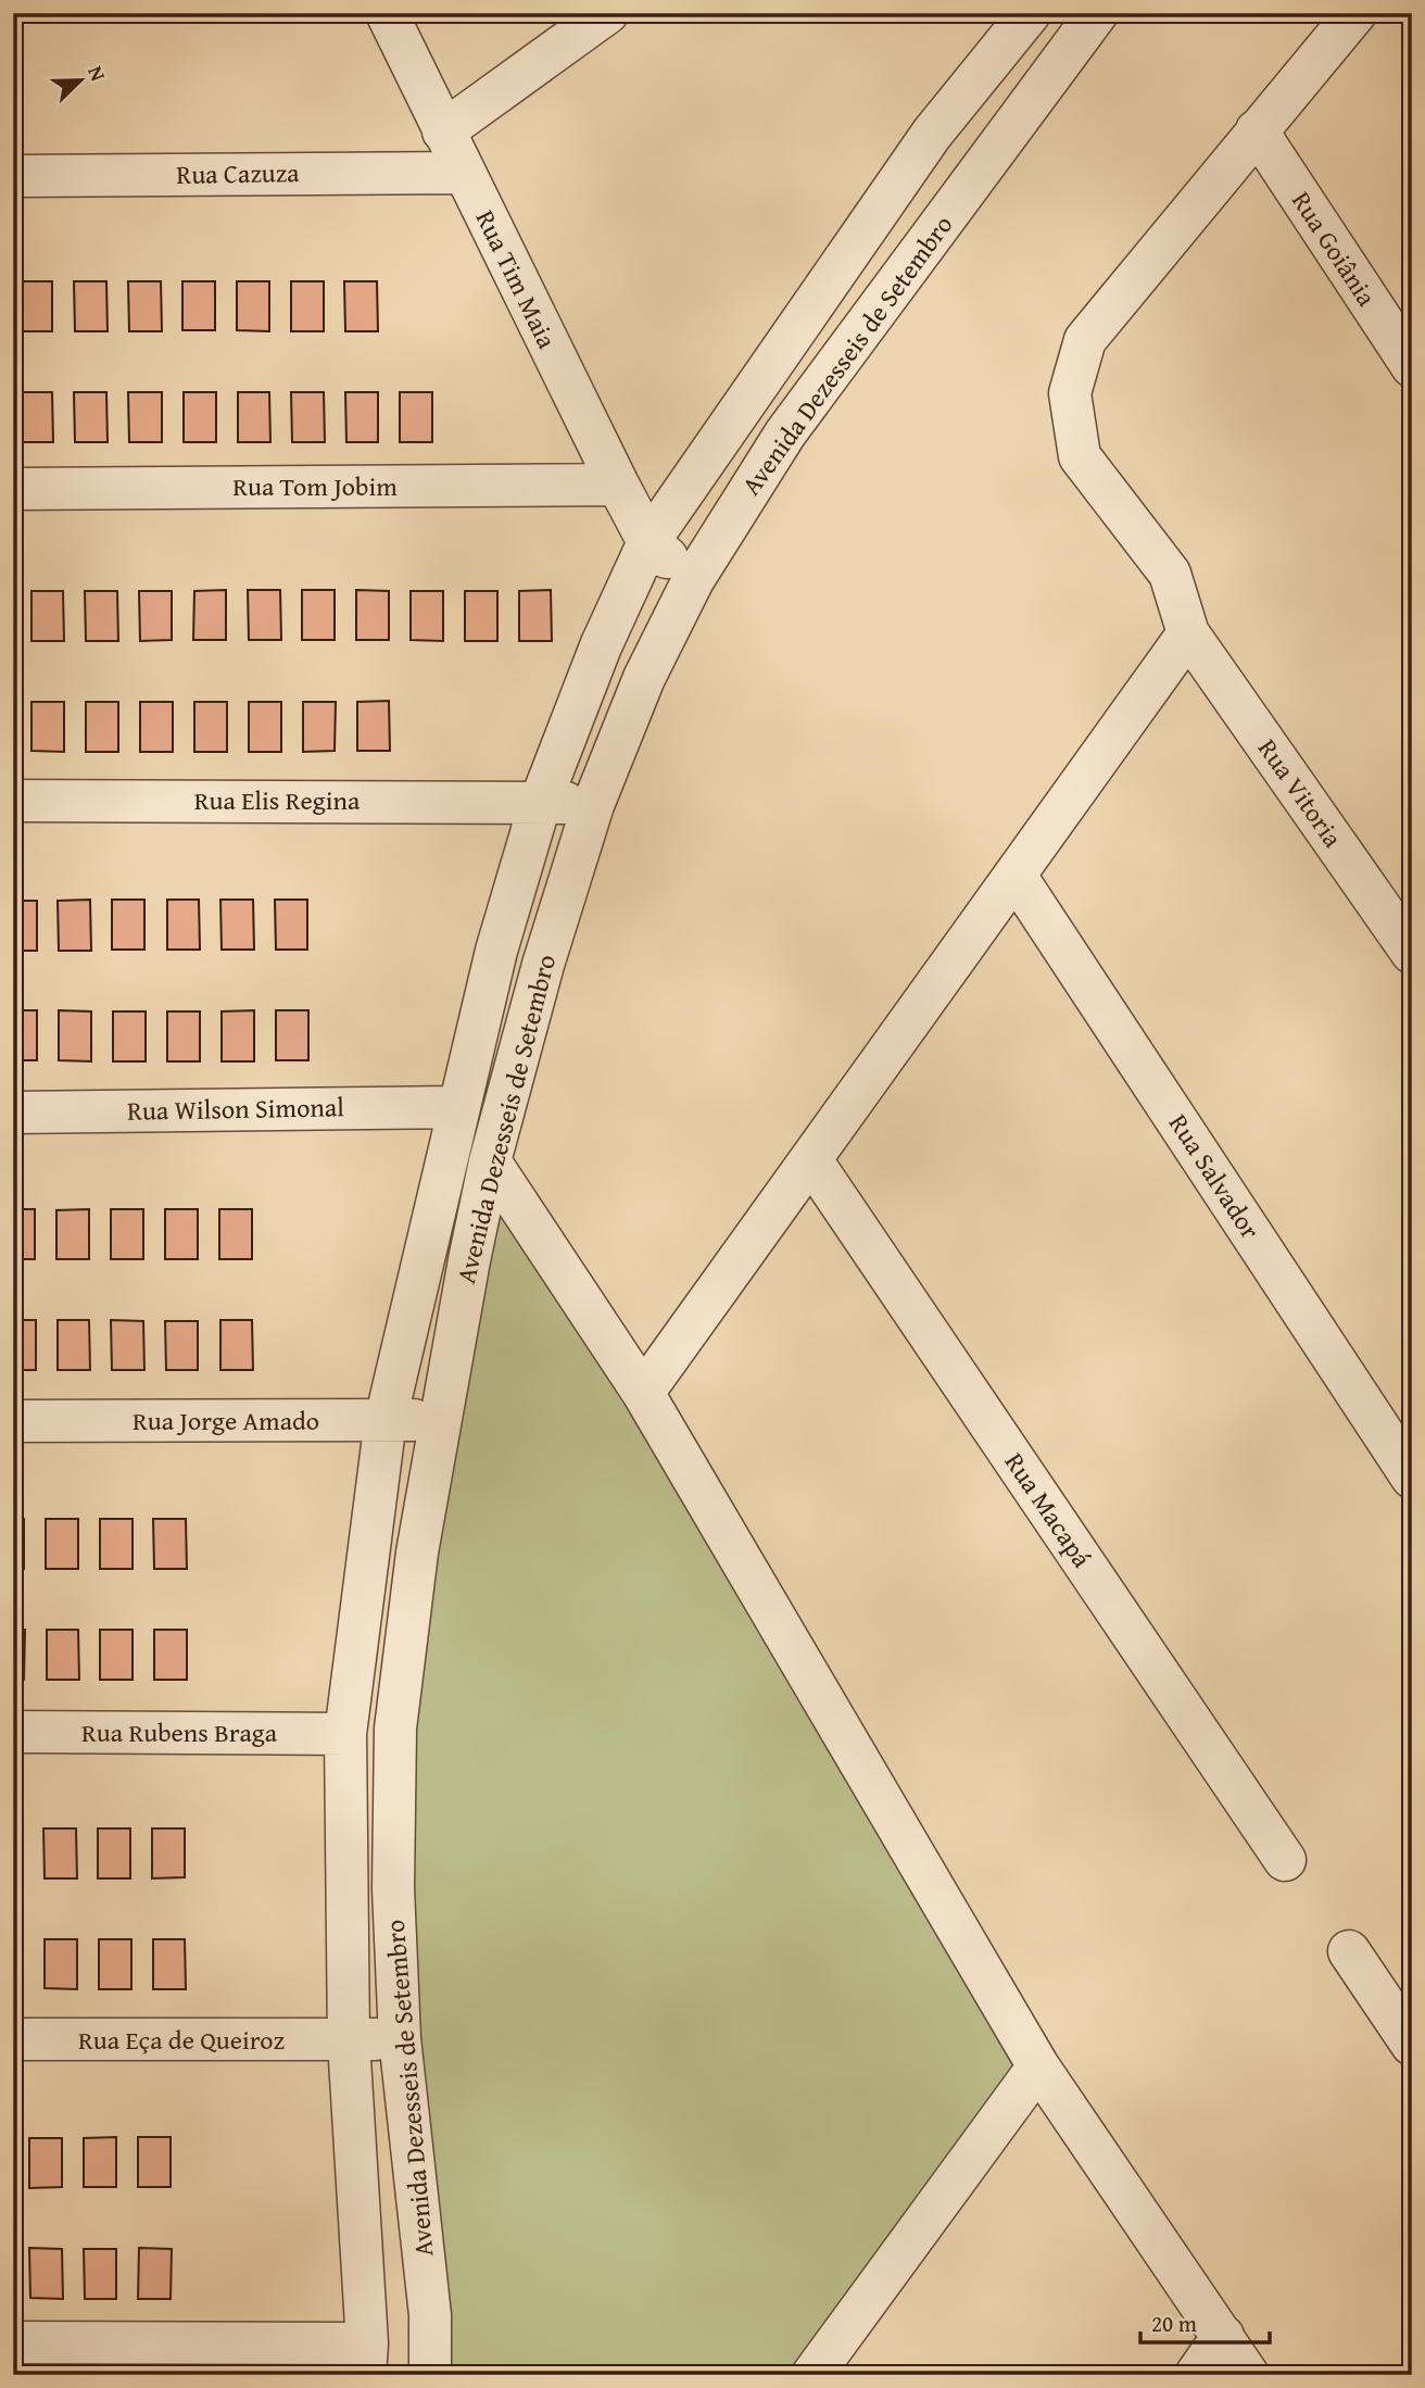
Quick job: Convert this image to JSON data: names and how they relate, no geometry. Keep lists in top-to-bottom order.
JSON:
{
  "streets": {
    "street": [
      "Rua Cazuza",
      "Rua Goiânia",
      "Rua Tim Maia",
      "Avenida Dezesseis de Setembro",
      "Rua Tom Jobim",
      "Rua Vitoria",
      "Rua Elis Regina",
      "Rua Wilson Simonal",
      "Rua Salvador",
      "Rua Jorge Amado",
      "Rua Macapá",
      "Rua Rubens Braga",
      "Rua Eça de Queiroz"
    ]
  },
  "crossings": [
    ["Rua Cazuza", "Rua Tim Maia"],
    ["Rua Goiânia", "Rua Vitoria"],
    ["Rua Tim Maia", "Avenida Dezesseis de Setembro"],
    ["Rua Tim Maia", "Rua Tom Jobim"],
    ["Avenida Dezesseis de Setembro", "Rua Elis Regina"],
    ["Avenida Dezesseis de Setembro", "Rua Wilson Simonal"],
    ["Avenida Dezesseis de Setembro", "Rua Jorge Amado"],
    ["Avenida Dezesseis de Setembro", "Rua Rubens Braga"],
    ["Avenida Dezesseis de Setembro", "Rua Eça de Queiroz"]
  ],
  "scale_bar": "20 m",
  "north": "top right"
}
